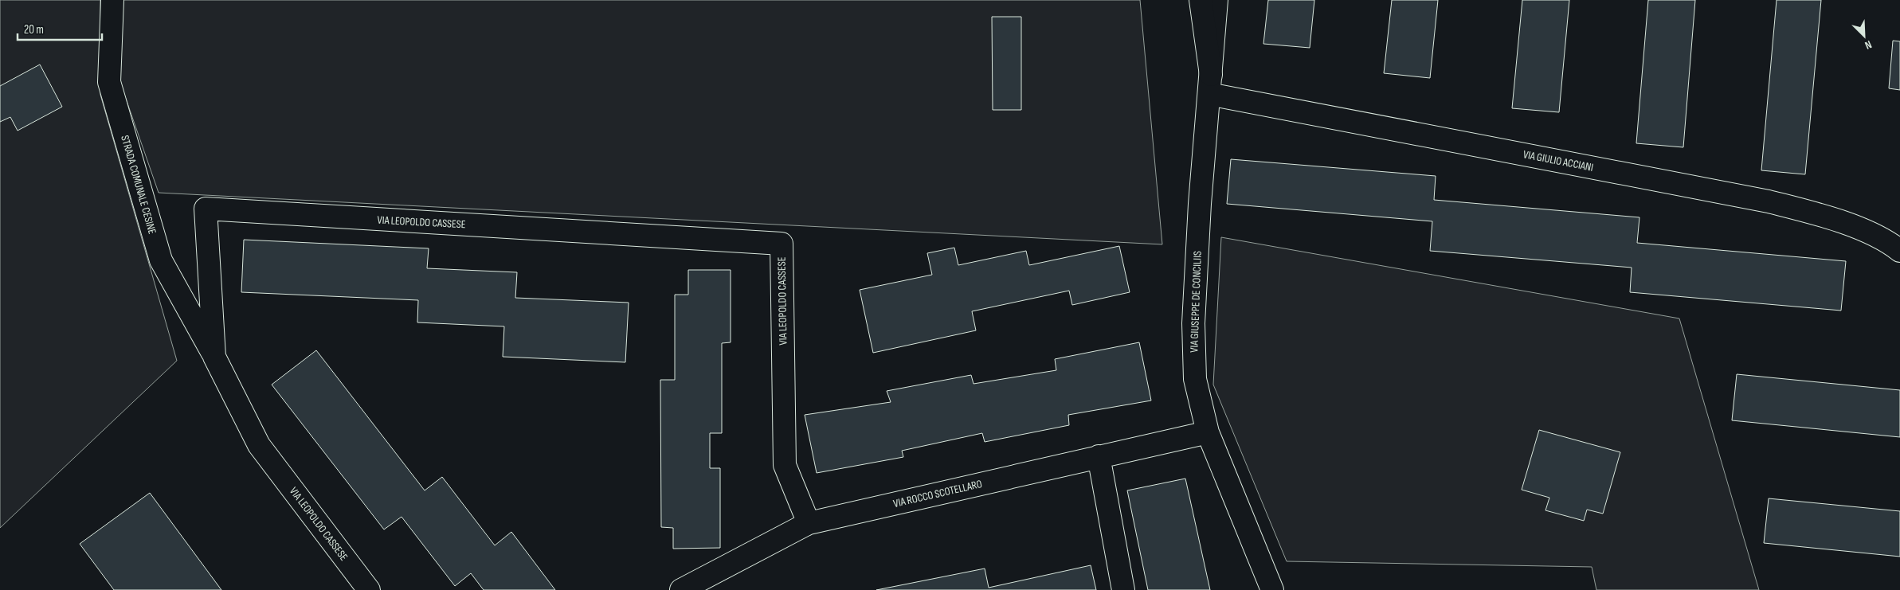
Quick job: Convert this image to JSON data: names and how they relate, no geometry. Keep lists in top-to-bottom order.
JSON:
{
  "streets": {
    "street": [
      "VIA GIULIO ACCIANI",
      "STRADA COMUNALE CESINE",
      "VIA LEOPOLDO CASSESE",
      "VIA GIUSEPPE DE CONCILIIS",
      "VIA ROCCO SCOTELLARO"
    ]
  },
  "crossings": [
    ["VIA GIULIO ACCIANI", "VIA GIUSEPPE DE CONCILIIS"],
    ["STRADA COMUNALE CESINE", "VIA LEOPOLDO CASSESE"],
    ["VIA LEOPOLDO CASSESE", "VIA ROCCO SCOTELLARO"],
    ["VIA GIUSEPPE DE CONCILIIS", "VIA ROCCO SCOTELLARO"]
  ],
  "scale_bar": "20 m",
  "north": "bottom right"
}
